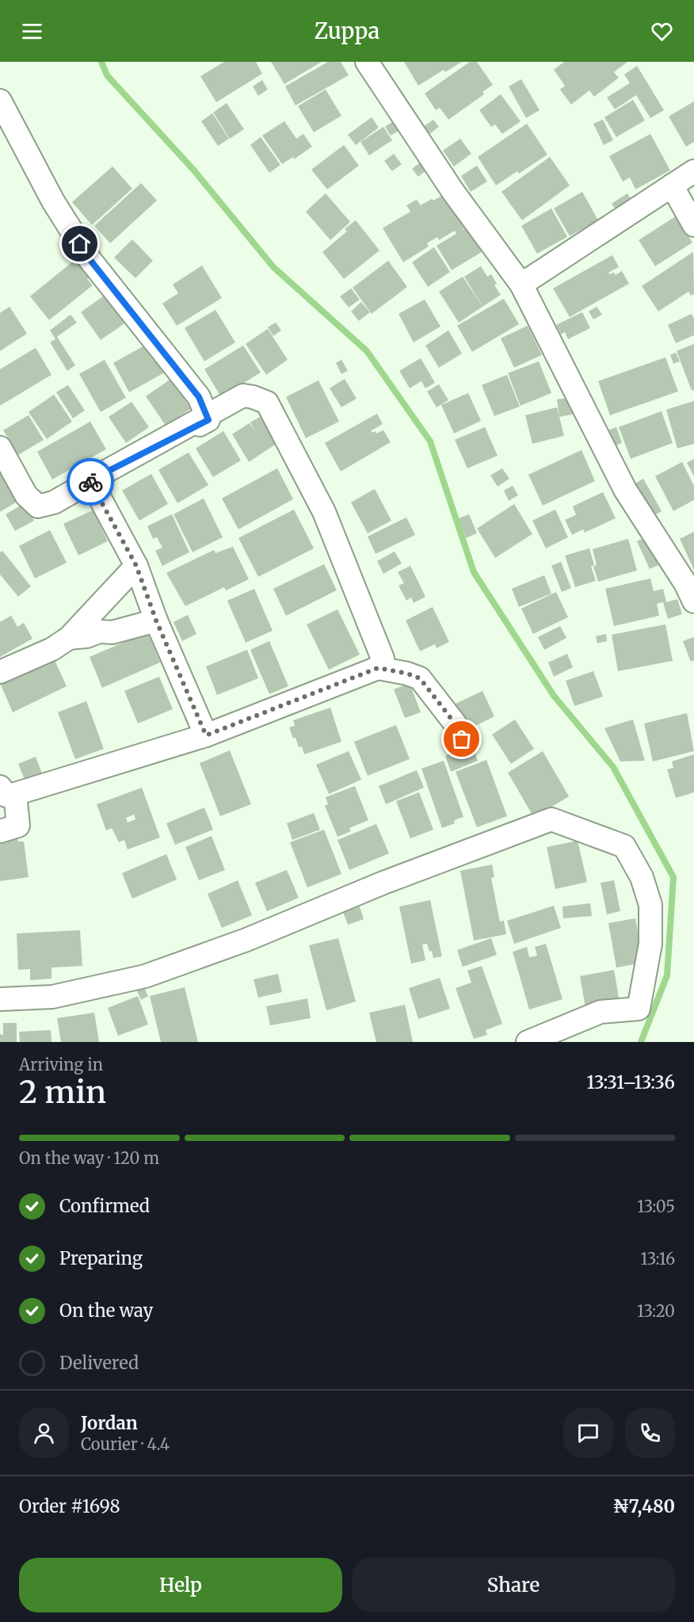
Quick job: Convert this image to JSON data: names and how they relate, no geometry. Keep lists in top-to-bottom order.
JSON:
{
  "page": {
    "header": "Zuppa",
    "heading": ["2 min", "Arriving in", "13:31–13:36"],
    "panel": [
      "Jordan",
      "Courier · 4.4",
      "Order #1698",
      "₦7,480"
    ],
    "bar": "On the way · 120 m",
    "list": [
      ["Confirmed", "13:05"],
      ["Preparing", "13:16"],
      ["On the way", "13:20"],
      "Delivered"
    ],
    "buttons": ["Help", "Share"]
  }
}
